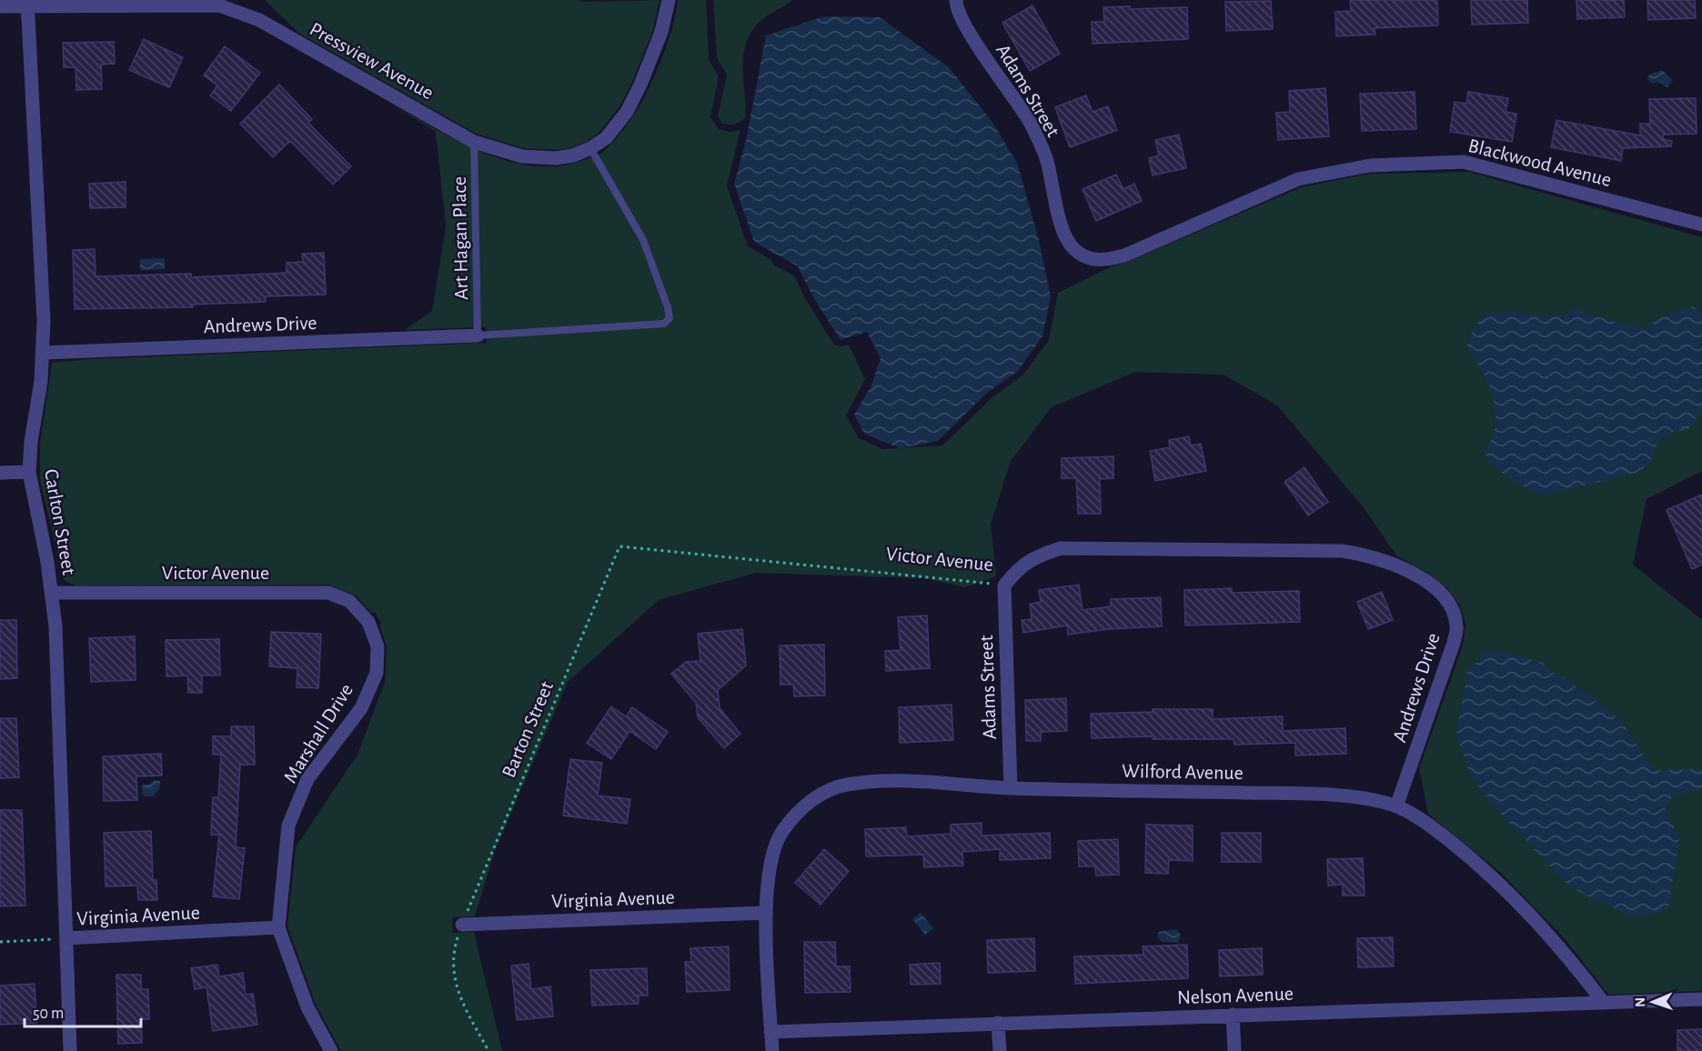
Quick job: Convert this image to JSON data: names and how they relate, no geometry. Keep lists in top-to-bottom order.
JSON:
{
  "streets": {
    "street": [
      "Pressview Avenue",
      "Adams Street",
      "Blackwood Avenue",
      "Andrews Drive",
      "Carlton Street",
      "Victor Avenue",
      "Marshall Drive",
      "Wilford Avenue",
      "Virginia Avenue",
      "Nelson Avenue"
    ],
    "lane": ["Art Hagan Place"],
    "path": ["Barton Street"]
  },
  "crossings": [
    ["Pressview Avenue", "Art Hagan Place"],
    ["Pressview Avenue", "Carlton Street"],
    ["Adams Street", "Blackwood Avenue"],
    ["Adams Street", "Victor Avenue"],
    ["Adams Street", "Wilford Avenue"],
    ["Art Hagan Place", "Andrews Drive"],
    ["Andrews Drive", "Carlton Street"],
    ["Andrews Drive", "Victor Avenue"],
    ["Andrews Drive", "Wilford Avenue"],
    ["Carlton Street", "Victor Avenue"],
    ["Carlton Street", "Virginia Avenue"],
    ["Victor Avenue", "Barton Street"],
    ["Victor Avenue", "Marshall Drive"],
    ["Barton Street", "Virginia Avenue"],
    ["Marshall Drive", "Virginia Avenue"],
    ["Wilford Avenue", "Virginia Avenue"],
    ["Wilford Avenue", "Nelson Avenue"]
  ],
  "scale_bar": "50 m",
  "north": "left"
}
